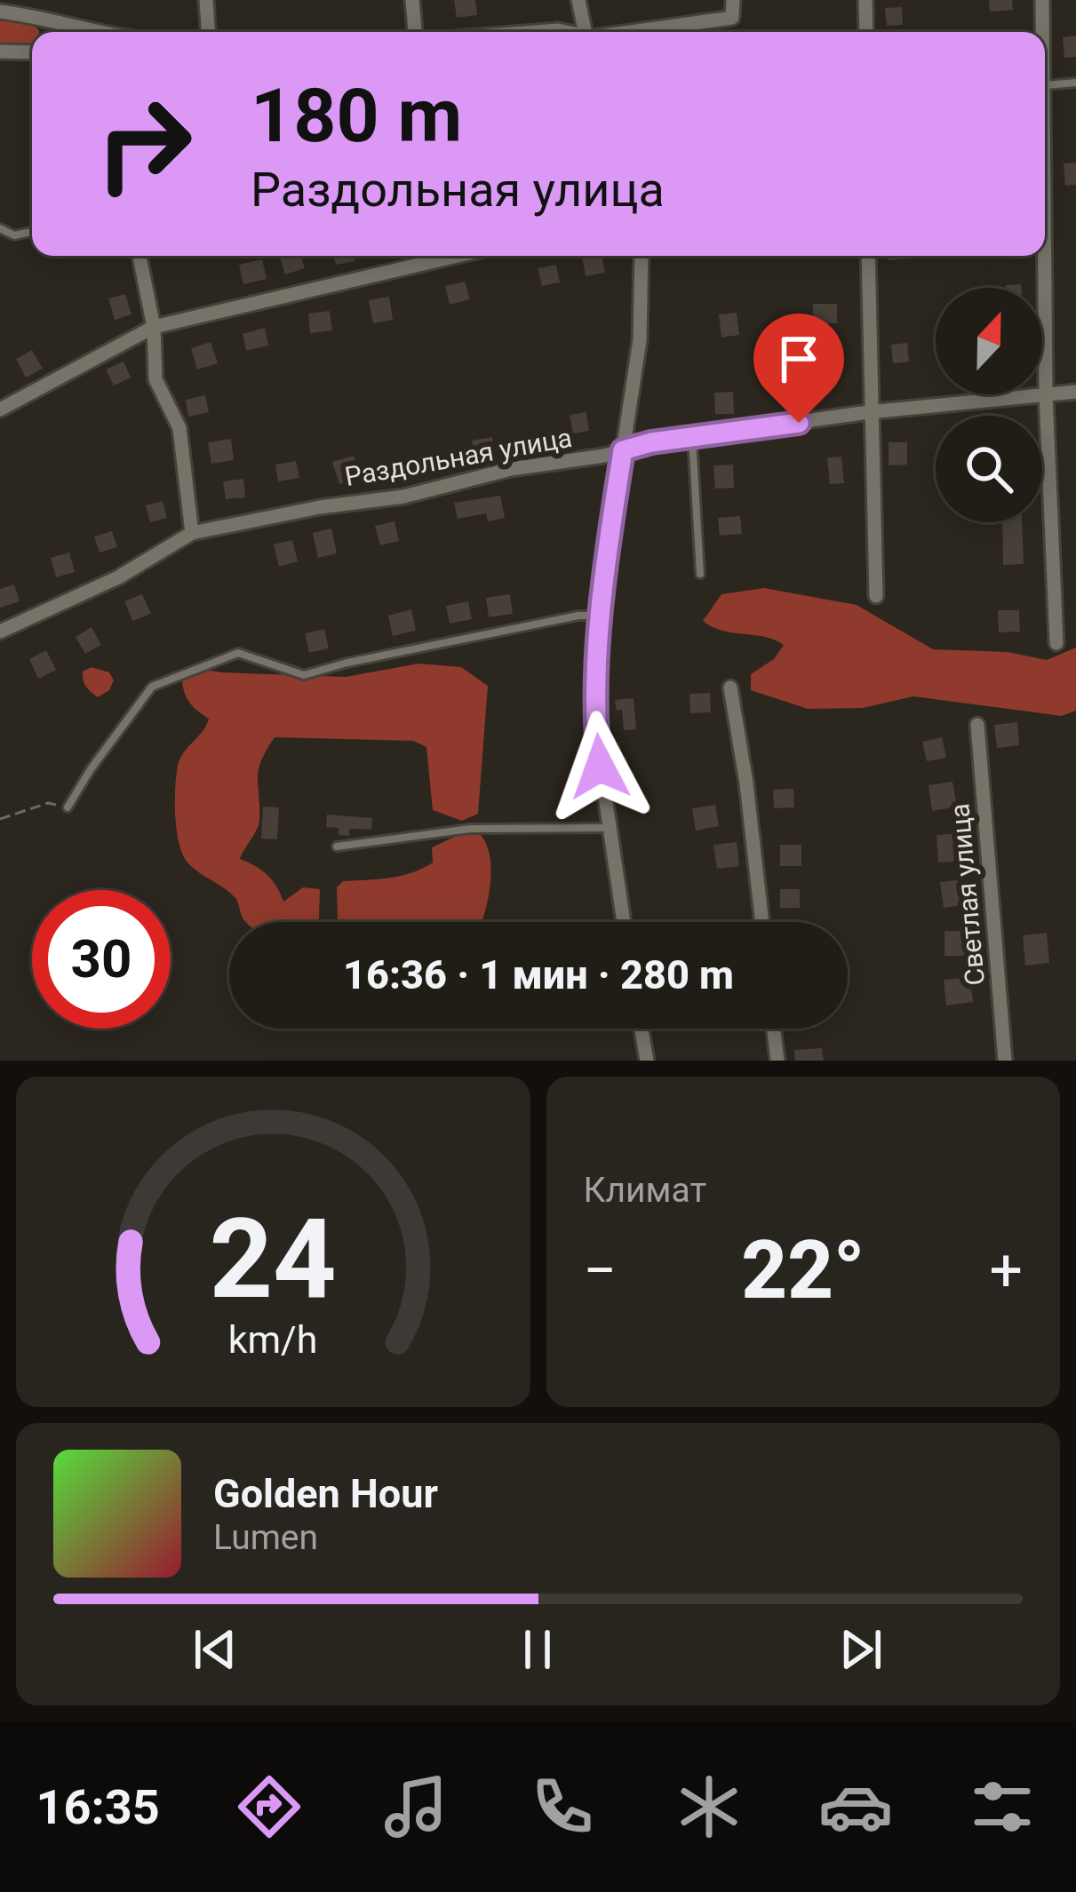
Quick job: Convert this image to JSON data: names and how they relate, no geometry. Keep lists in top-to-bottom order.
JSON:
{
  "streets": {
    "street": ["Раздольная улица", "Светлая улица"]
  },
  "north": "top",
  "page": {
    "turn": ["180 m", "Раздольная улица"],
    "limit": "30",
    "trip": "16:36 · 1 мин · 280 m",
    "tile": "Климат",
    "heat": ["−", "22°", "+"],
    "song": ["Golden Hour", "Lumen"],
    "tabs": "16:35",
    "gauge": ["24", "km/h"]
  }
}
